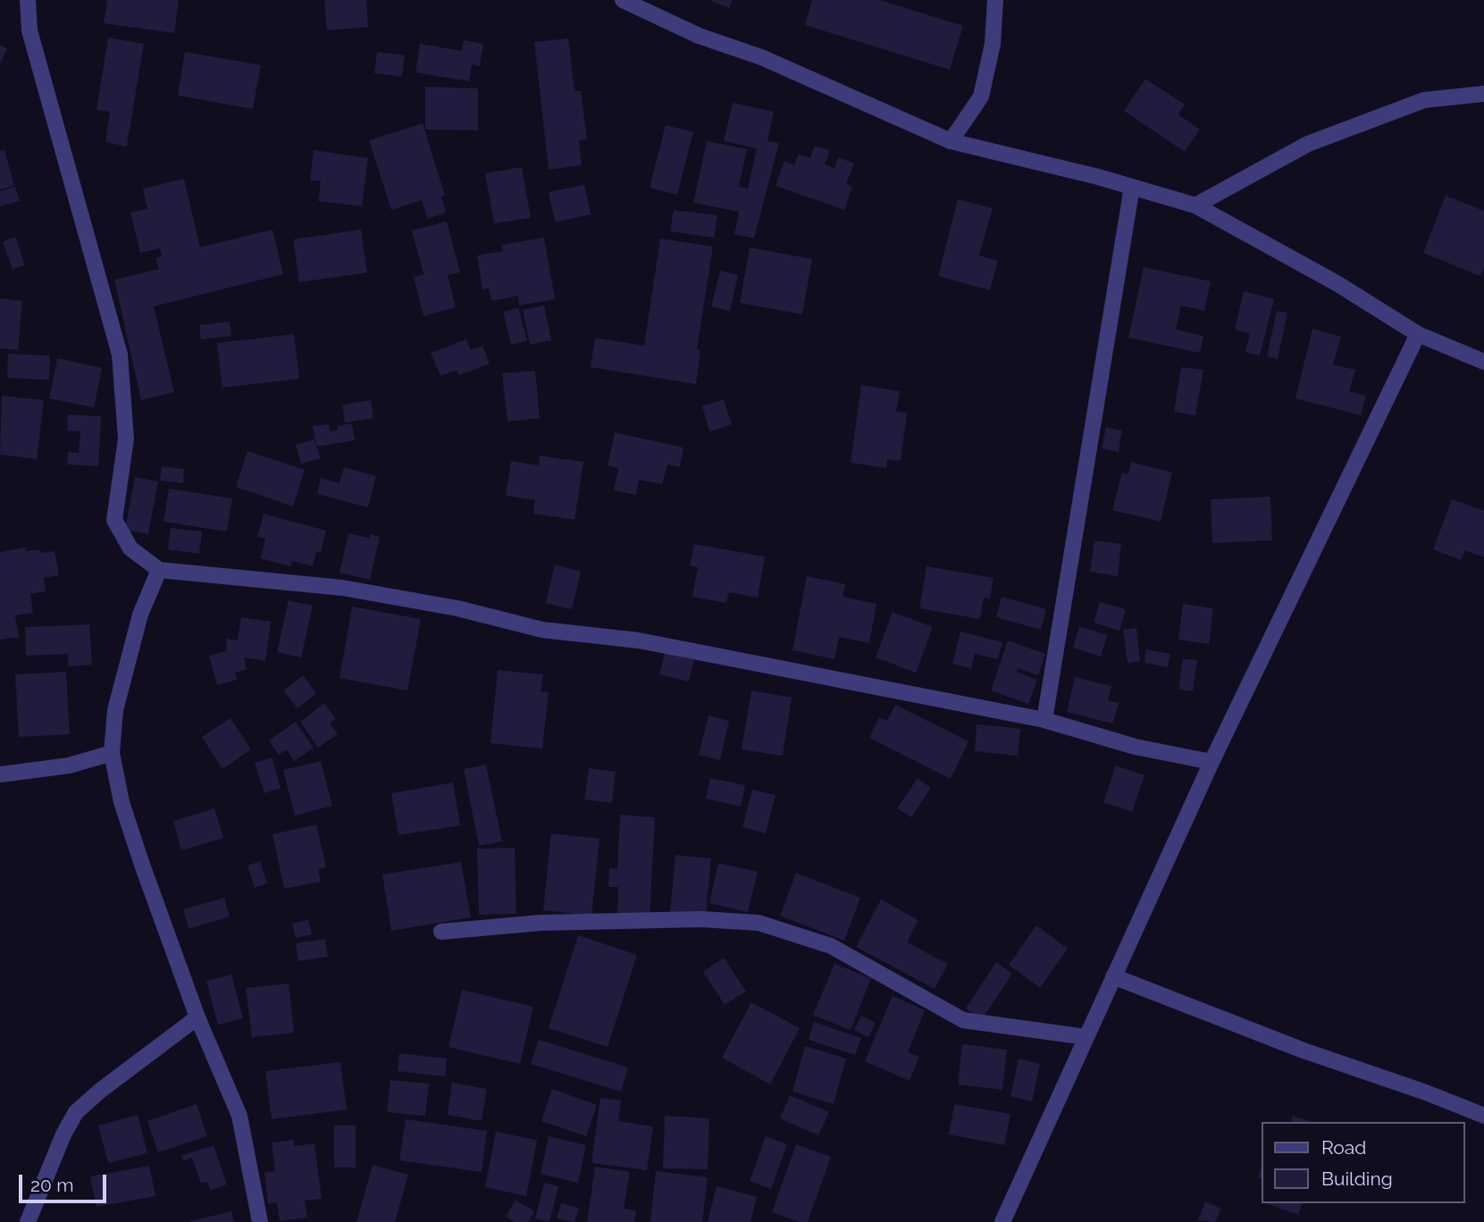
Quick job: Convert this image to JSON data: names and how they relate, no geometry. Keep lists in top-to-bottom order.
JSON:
{
  "legend": ["Road", "Building"],
  "scale_bar": "20 m"
}
